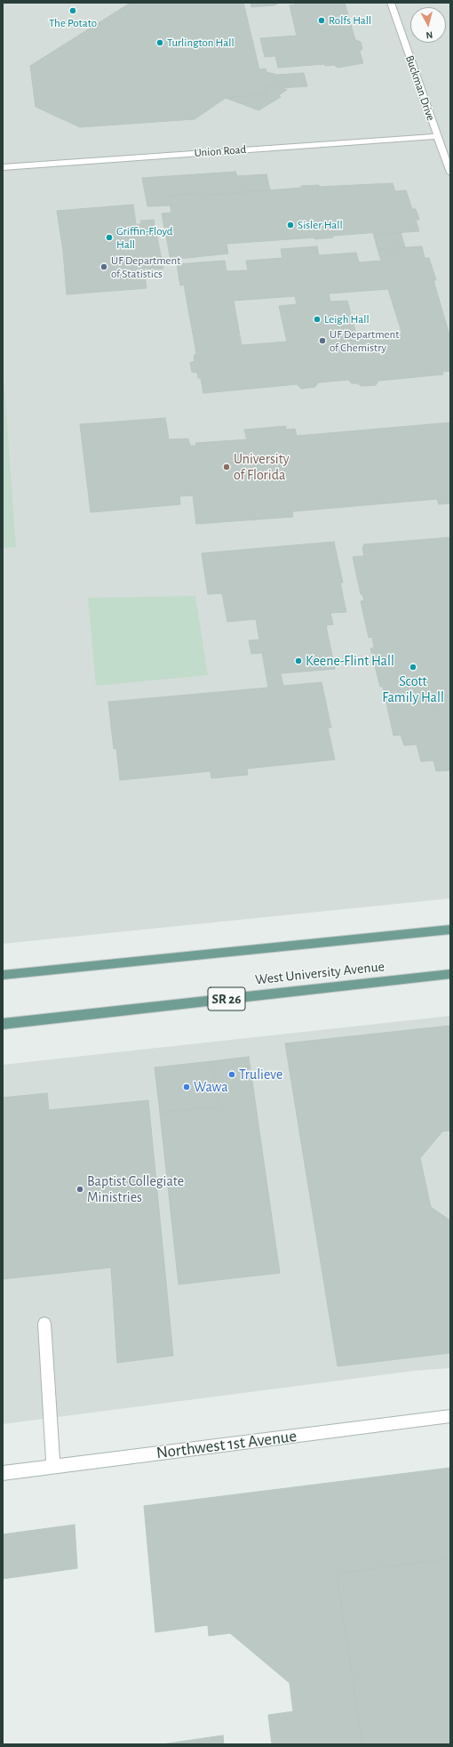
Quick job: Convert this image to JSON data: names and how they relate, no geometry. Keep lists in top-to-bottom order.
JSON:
{
  "streets": {
    "main road": ["West University Avenue", "SR 26"],
    "street": ["Buckman Drive", "Union Road", "Northwest 1st Avenue"]
  },
  "crossings": [
    ["Buckman Drive", "Union Road"]
  ],
  "places": [
    "The Potato",
    "Rolfs Hall",
    "Turlington Hall",
    "Sisler Hall",
    "Griffin-Floyd Hall",
    "UF Department of Statistics",
    "Leigh Hall",
    "UF Department of Chemistry",
    "University of Florida",
    "Keene-Flint Hall",
    "Scott Family Hall",
    "Trulieve",
    "Wawa",
    "Baptist Collegiate Ministries"
  ],
  "north": "bottom"
}
